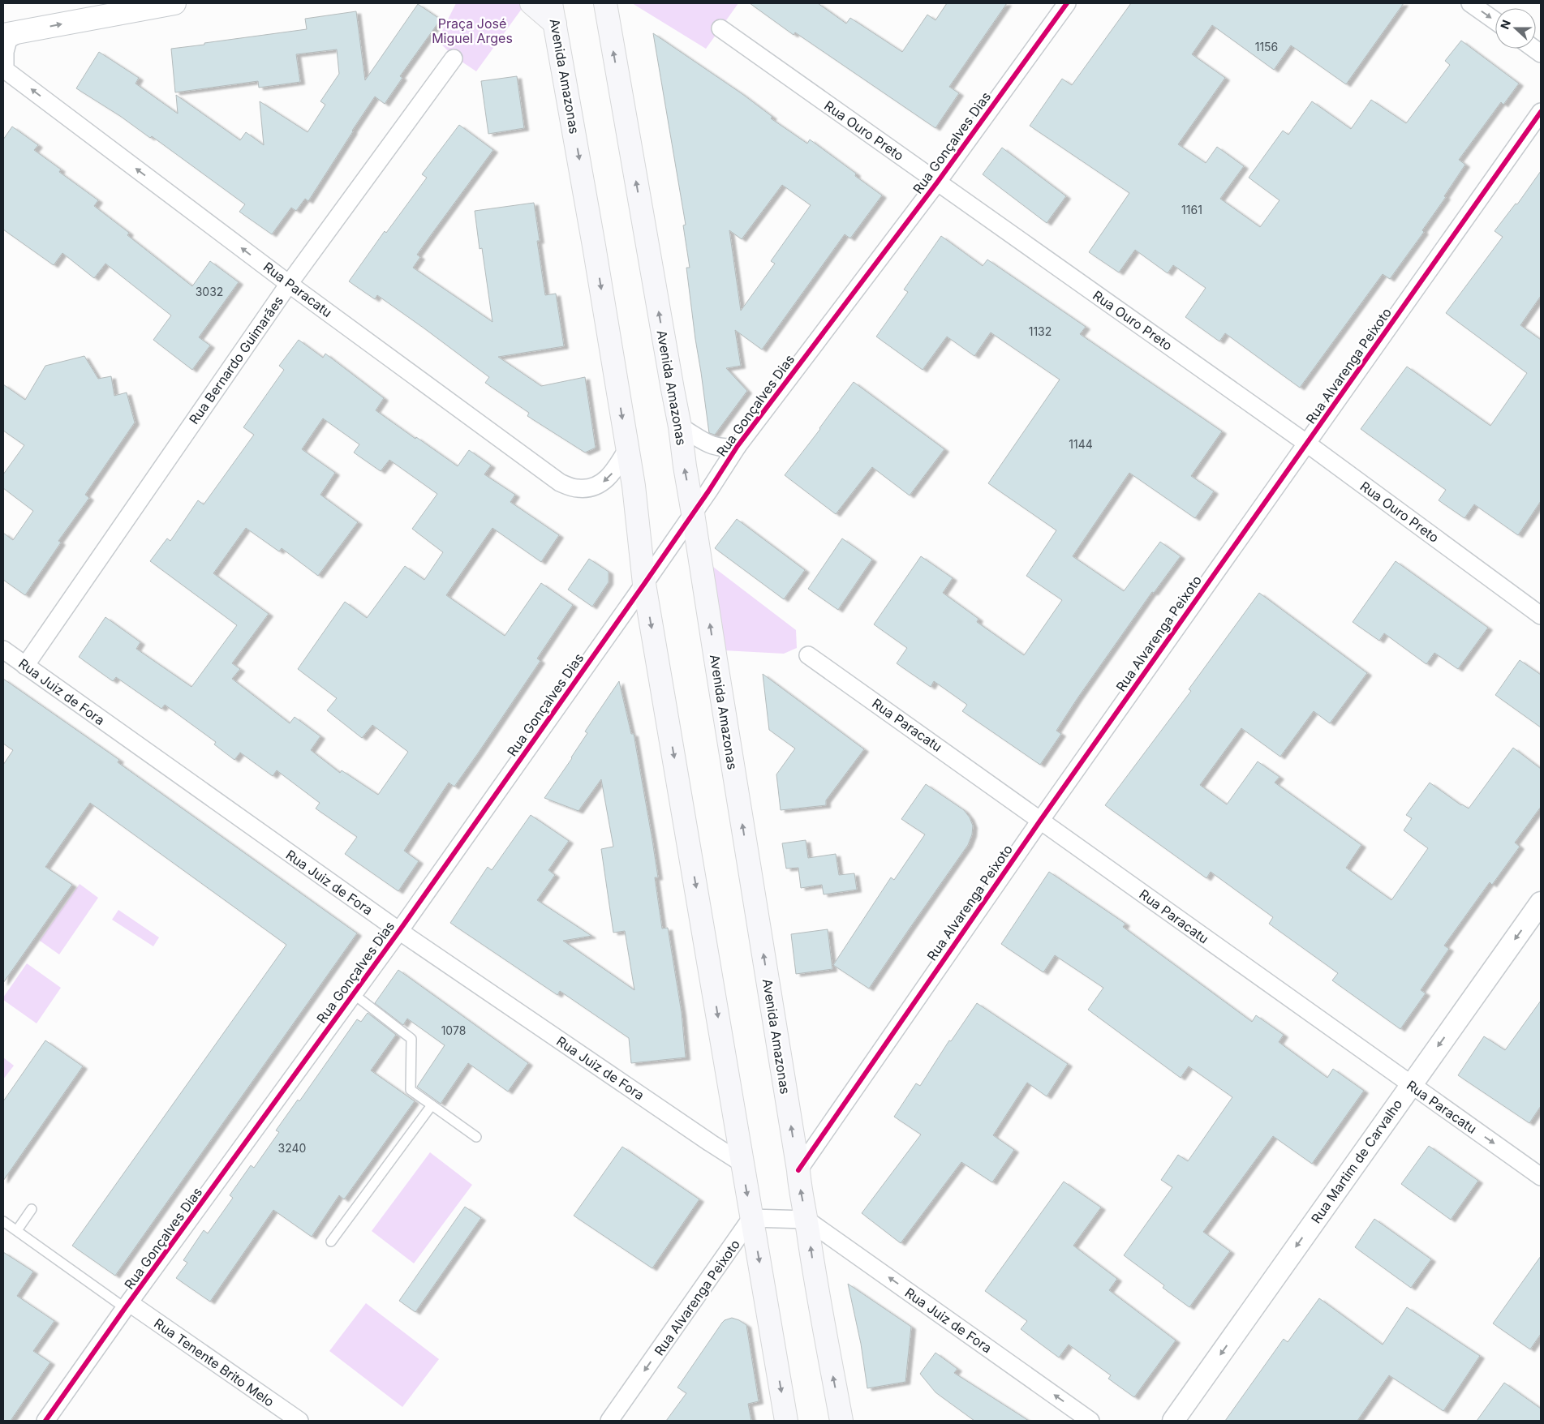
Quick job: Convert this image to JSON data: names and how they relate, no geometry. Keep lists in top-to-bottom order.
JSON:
{
  "streets": {
    "main road": ["Avenida Amazonas"],
    "street": [
      "Rua Ouro Preto",
      "Rua Gonçalves Dias",
      "Rua Paracatu",
      "Rua Bernardo Guimarães",
      "Rua Alvarenga Peixoto",
      "Rua Juiz de Fora",
      "Rua Martim de Carvalho",
      "Rua Tenente Brito Melo"
    ]
  },
  "crossings": [
    ["Avenida Amazonas", "Rua Gonçalves Dias"],
    ["Avenida Amazonas", "Rua Paracatu"],
    ["Avenida Amazonas", "Rua Alvarenga Peixoto"],
    ["Avenida Amazonas", "Rua Juiz de Fora"],
    ["Rua Ouro Preto", "Rua Gonçalves Dias"],
    ["Rua Ouro Preto", "Rua Alvarenga Peixoto"],
    ["Rua Gonçalves Dias", "Rua Juiz de Fora"],
    ["Rua Gonçalves Dias", "Rua Tenente Brito Melo"],
    ["Rua Paracatu", "Rua Bernardo Guimarães"],
    ["Rua Paracatu", "Rua Alvarenga Peixoto"],
    ["Rua Paracatu", "Rua Martim de Carvalho"],
    ["Rua Bernardo Guimarães", "Rua Juiz de Fora"]
  ],
  "one_way": ["Rua Martim de Carvalho"],
  "parks": ["Praça José Miguel Arges"],
  "house_numbers": [
    "1156",
    "1161",
    "3032",
    "1132",
    "1144",
    "1078",
    "3240"
  ],
  "north": "left"
}
